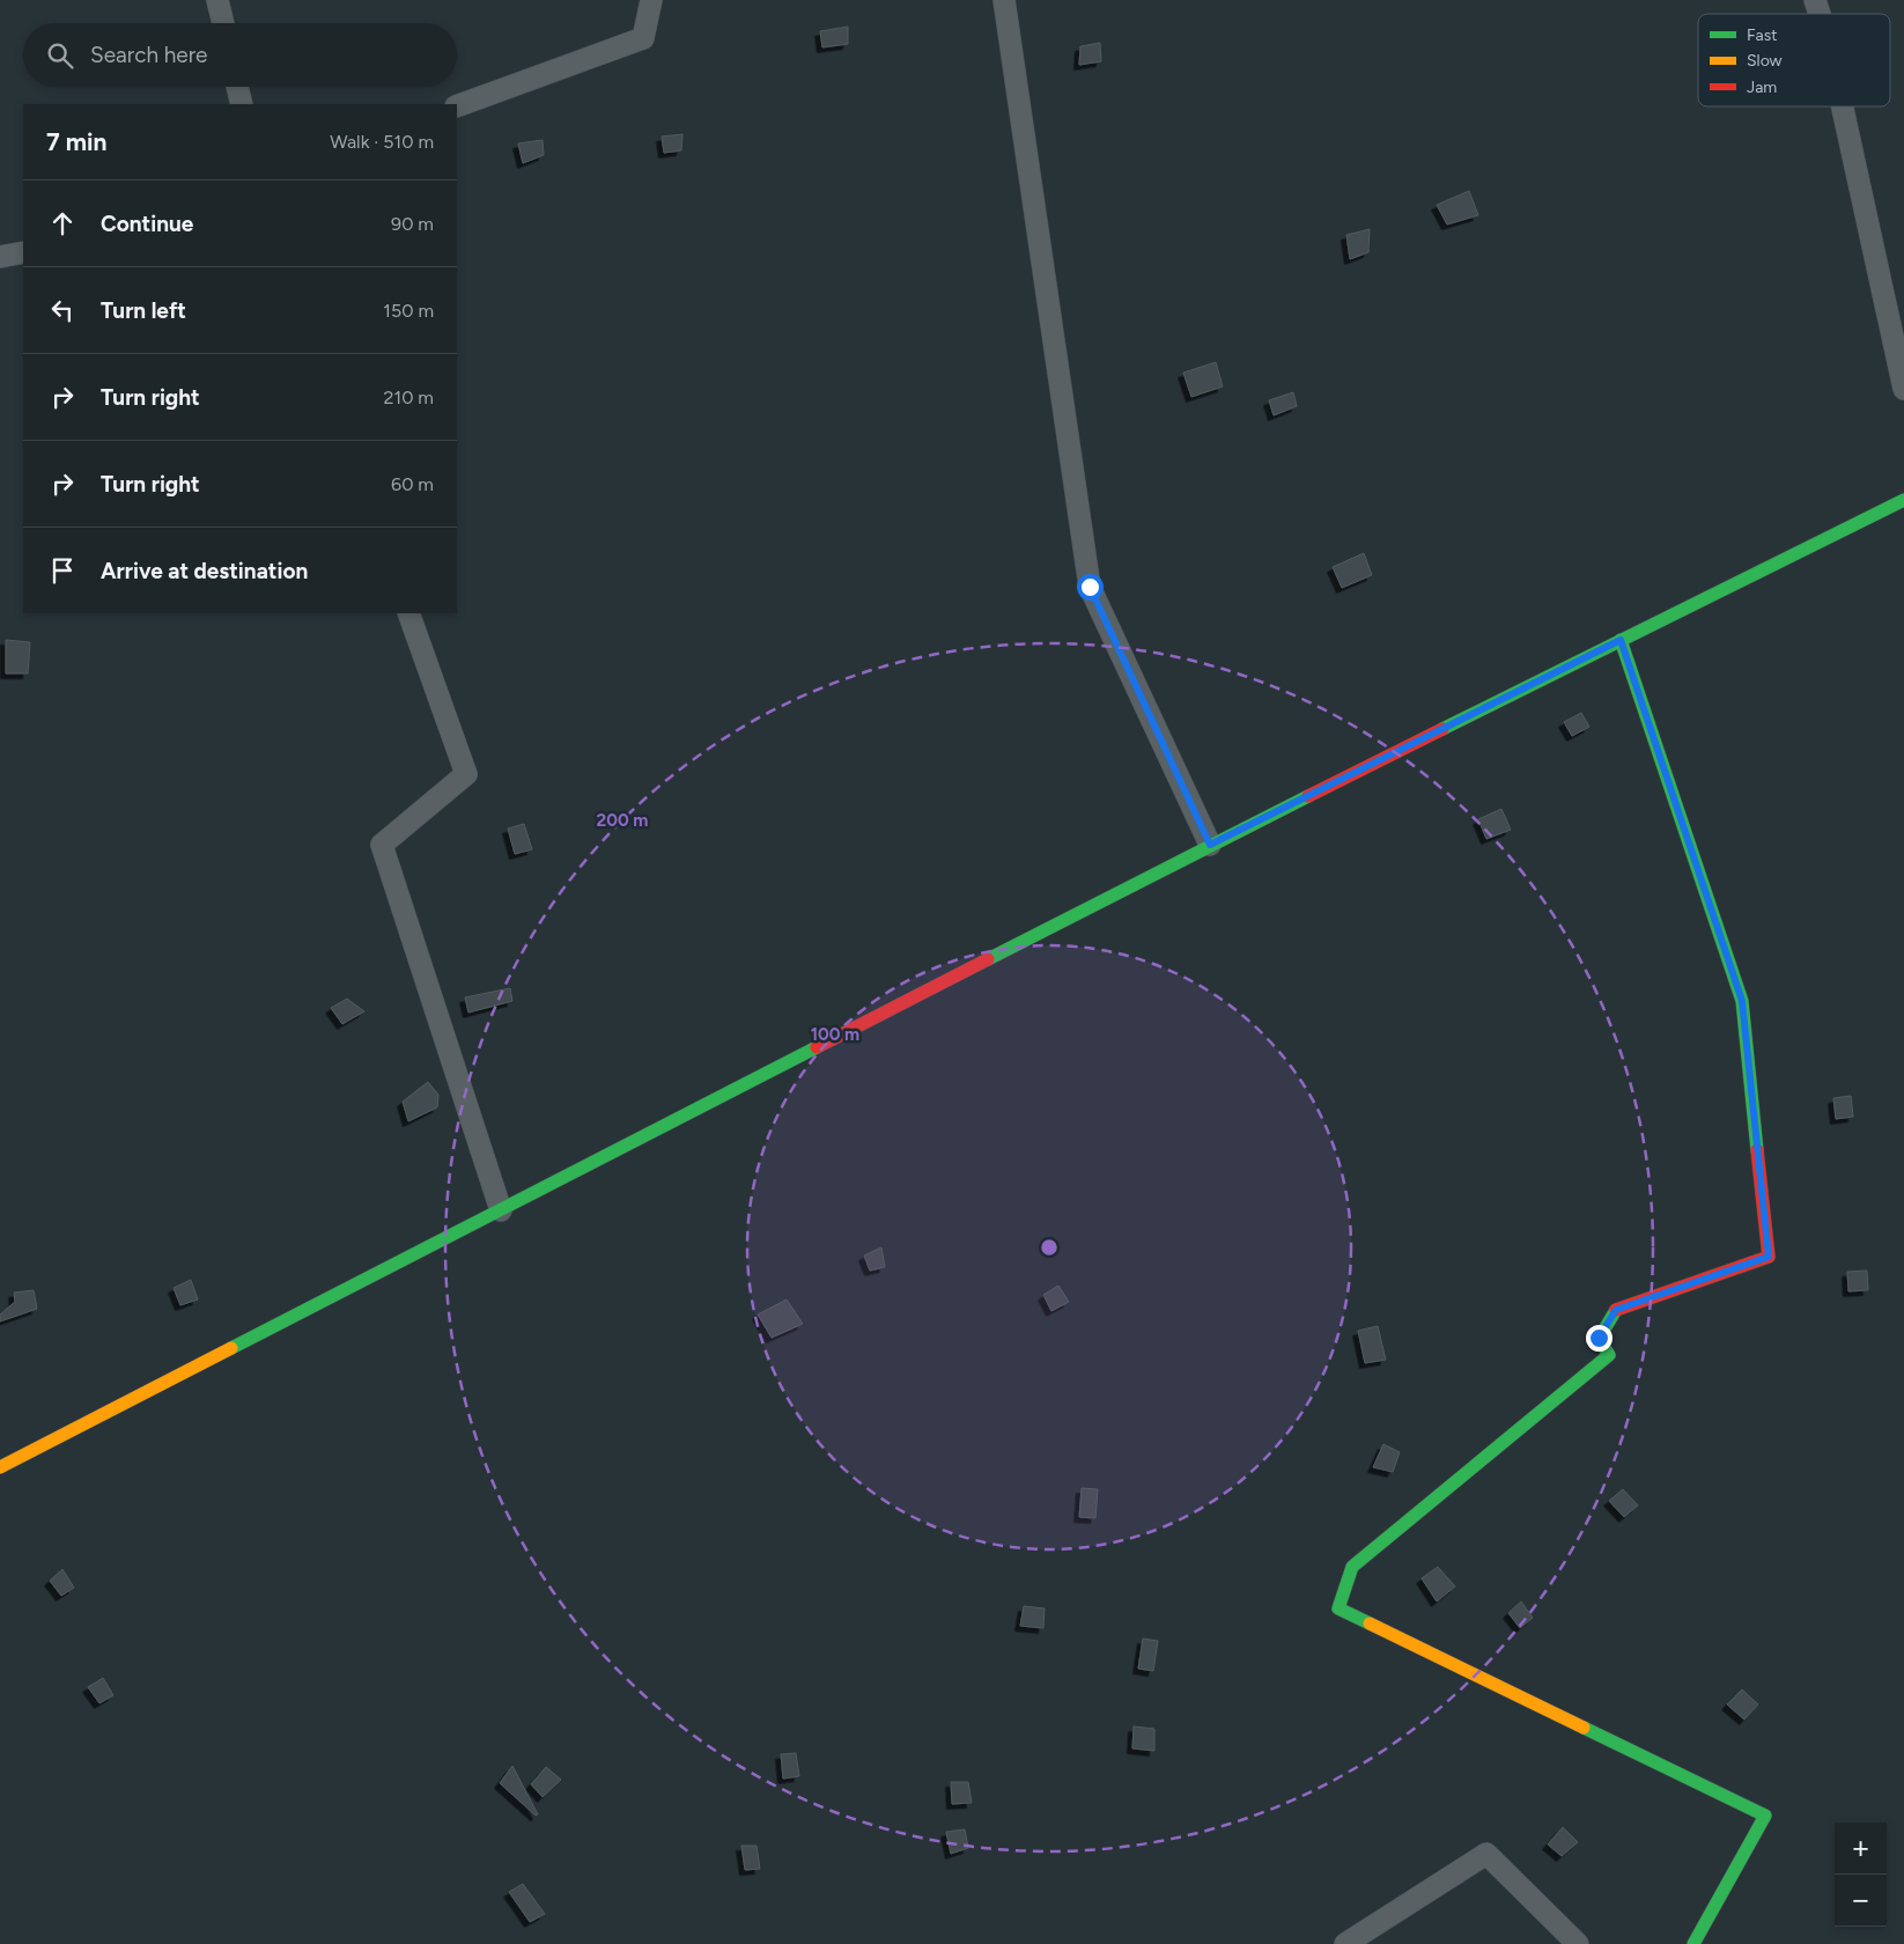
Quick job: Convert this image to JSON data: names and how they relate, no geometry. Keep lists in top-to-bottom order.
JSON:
{
  "legend": ["Fast", "Slow", "Jam"],
  "page": {
    "search": "Search here",
    "heading": ["7 min", "Walk · 510 m"],
    "list": [
      ["Continue", "90 m"],
      ["Turn left", "150 m"],
      ["Turn right", "210 m"],
      ["Turn right", "60 m"],
      "Arrive at destination"
    ],
    "map_buttons": ["+", "−"]
  },
  "rings": ["200 m", "100 m"]
}
